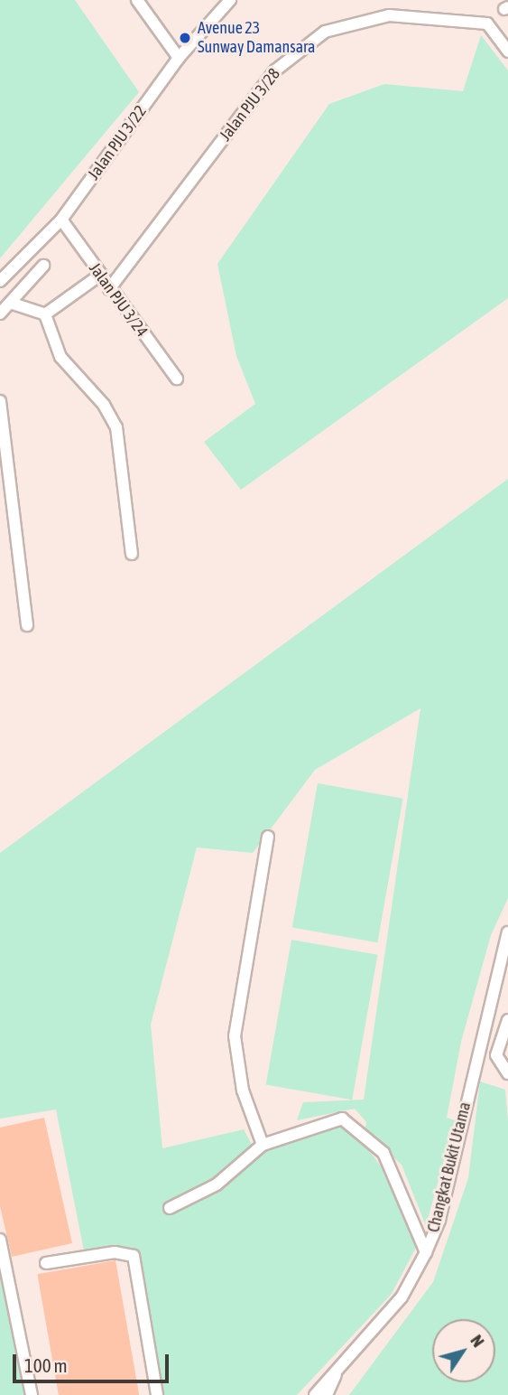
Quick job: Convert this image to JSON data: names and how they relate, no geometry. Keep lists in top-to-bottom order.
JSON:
{
  "streets": {
    "street": [
      "Jalan PJU 3/28",
      "Jalan PJU 3/22",
      "Jalan PJU 3/24",
      "Changkat Bukit Utama"
    ]
  },
  "crossings": [
    ["Jalan PJU 3/28", "Jalan PJU 3/24"],
    ["Jalan PJU 3/22", "Jalan PJU 3/24"]
  ],
  "places": ["Avenue 23 Sunway Damansara"],
  "scale_bar": "100 m",
  "north": "top right"
}
